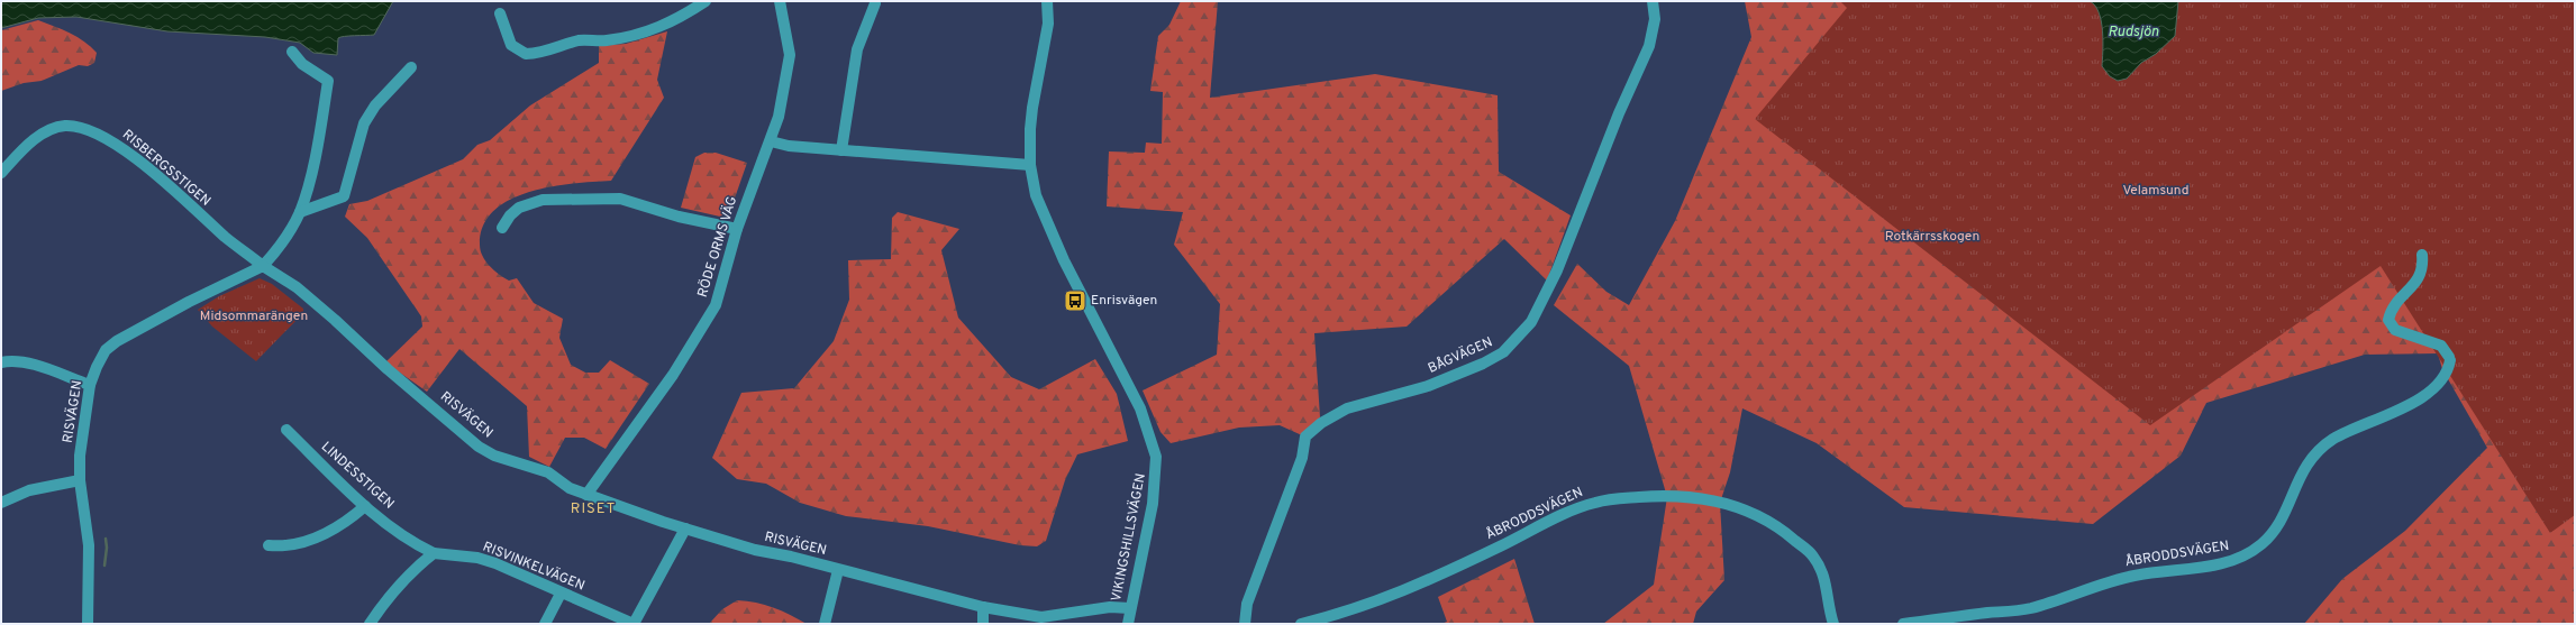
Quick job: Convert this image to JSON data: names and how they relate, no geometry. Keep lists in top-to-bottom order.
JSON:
{
  "streets": {
    "street": [
      "RISBERGSSTIGEN",
      "RÖDE ORMS VÄG",
      "BÅGVÄGEN",
      "RISVÄGEN",
      "LINDESSTIGEN",
      "ÅBRODDSVÄGEN",
      "VIKINGSHILLSVÄGEN",
      "RISVINKELVÄGEN"
    ]
  },
  "crossings": [
    ["RISBERGSSTIGEN", "RISVÄGEN"],
    ["RÖDE ORMS VÄG", "RISVÄGEN"],
    ["RISVÄGEN", "VIKINGSHILLSVÄGEN"],
    ["LINDESSTIGEN", "RISVINKELVÄGEN"]
  ],
  "districts": ["RISET"],
  "water": ["Rudsjön"],
  "parks": ["Velamsund", "Rotkärrsskogen", "Midsommarängen"],
  "places": {
    "bus stop": ["Enrisvägen"]
  }
}
